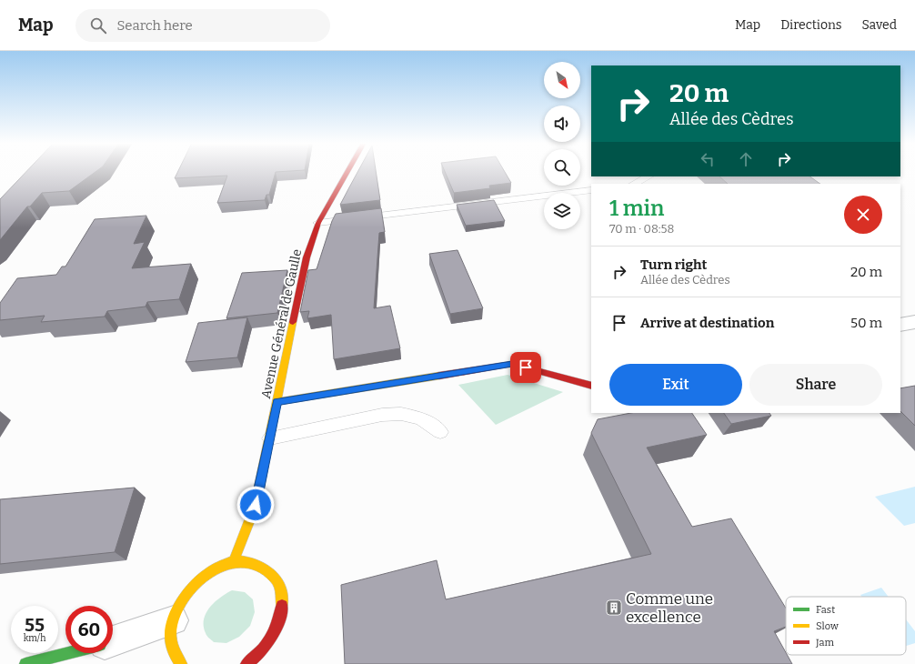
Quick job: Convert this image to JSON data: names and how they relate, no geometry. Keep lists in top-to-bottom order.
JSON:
{
  "streets": {
    "main road": ["Avenue Général de Gaulle"]
  },
  "places": {
    "building": ["Comme une excellence"]
  },
  "legend": ["Fast", "Slow", "Jam"],
  "north": "bottom right",
  "page": {
    "header": "Map",
    "search": "Search here",
    "nav": ["Map", "Directions", "Saved"],
    "turn": ["20 m", "Allée des Cèdres"],
    "heading": ["1 min", "70 m · 08:58"],
    "list": [
      {
        "name": "Turn right",
        "note": "Allée des Cèdres",
        "value": "20 m"
      },
      {
        "name": "Arrive at destination",
        "value": "50 m"
      }
    ],
    "buttons": ["Exit", "Share"],
    "speed": "55 km/h",
    "limit": "60"
  }
}
